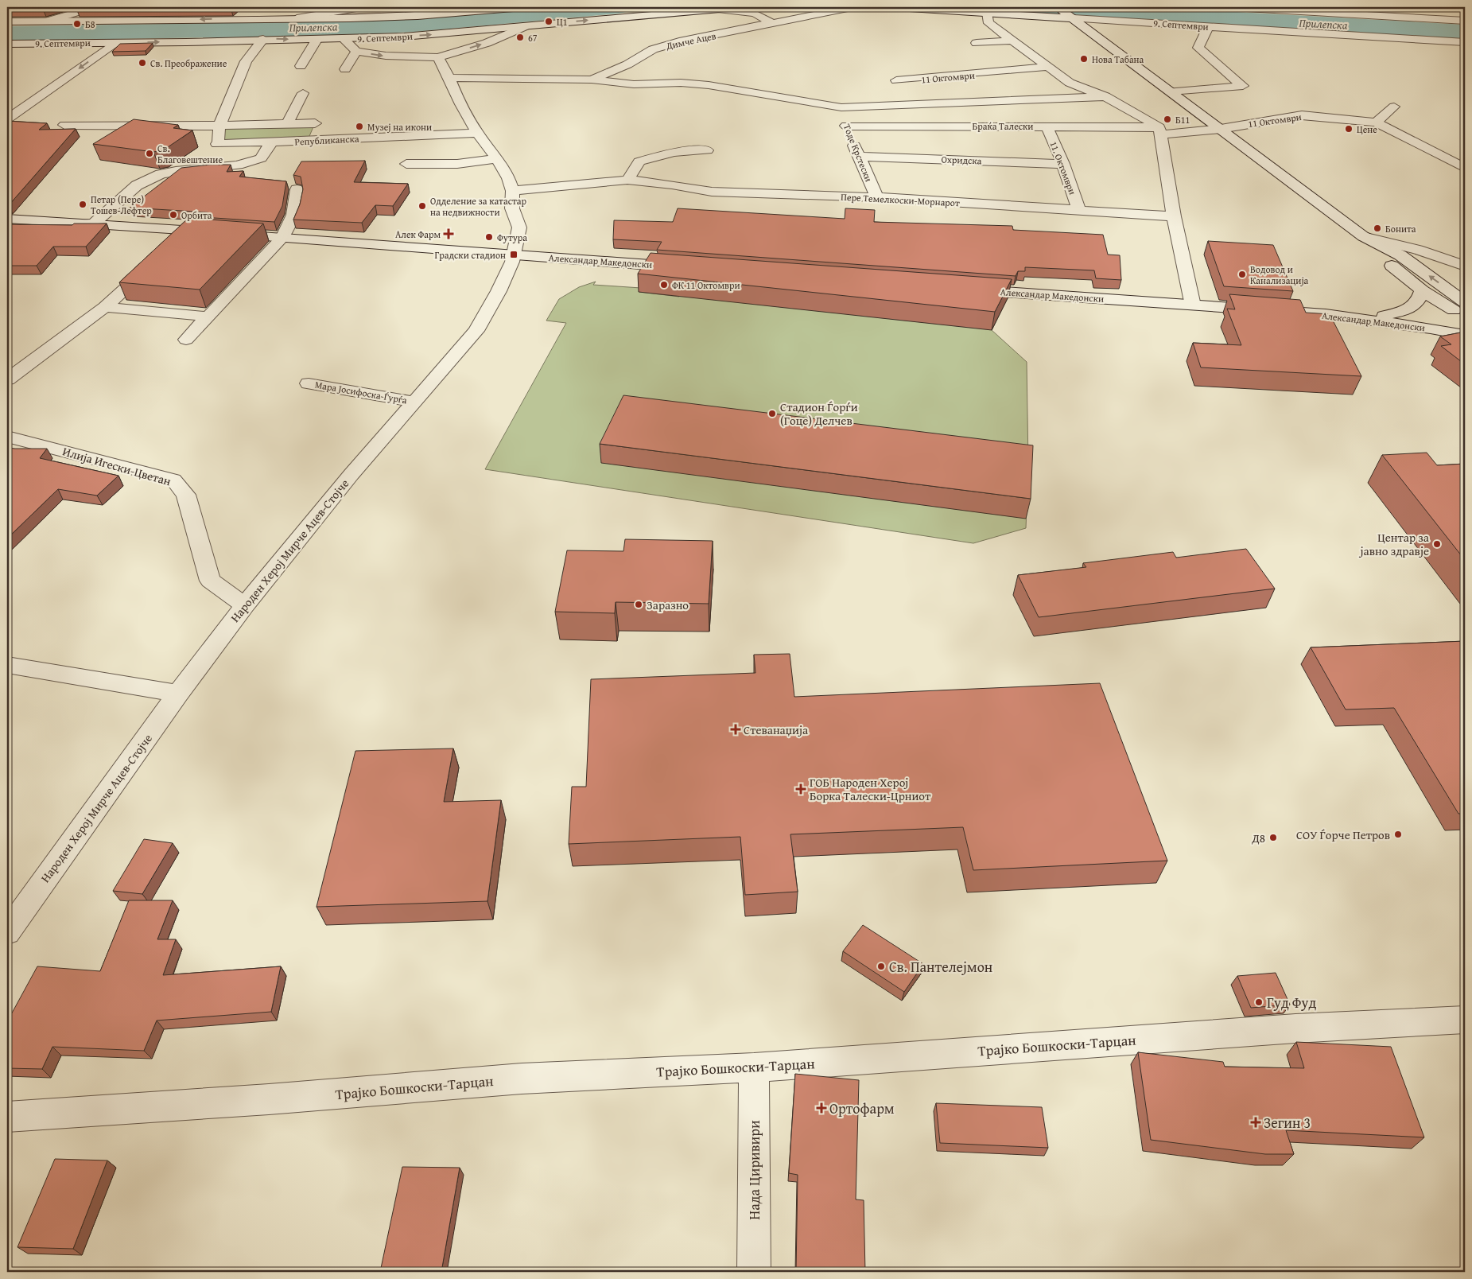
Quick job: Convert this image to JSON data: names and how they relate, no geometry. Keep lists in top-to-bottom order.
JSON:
{
  "streets": {
    "street": [
      "9. Септември",
      "Димче Ацев",
      "11 Октомври",
      "Браќа Талески",
      "Републиканска",
      "Тоде Крстески",
      "Охридска",
      "11. Октомври",
      "Пере Темелкоски-Морнарот",
      "Александар Македонски",
      "Мара Јосифоска-Ѓурѓа",
      "Илија Игески-Цветан",
      "Народен Херој Мирче Ацев-Стојче",
      "Трајко Бошкоски-Тарцан",
      "Нада Циривири"
    ]
  },
  "crossings": [
    ["9. Септември", "11 Октомври"],
    ["11 Октомври", "Браќа Талески"],
    ["11 Октомври", "Александар Македонски"],
    ["Браќа Талески", "Тоде Крстески"],
    ["Браќа Талески", "11. Октомври"],
    ["Републиканска", "Народен Херој Мирче Ацев-Стојче"],
    ["Тоде Крстески", "Охридска"],
    ["Тоде Крстески", "Пере Темелкоски-Морнарот"],
    ["Охридска", "11. Октомври"],
    ["11. Октомври", "Пере Темелкоски-Морнарот"],
    ["Пере Темелкоски-Морнарот", "Народен Херој Мирче Ацев-Стојче"],
    ["Александар Македонски", "Народен Херој Мирче Ацев-Стојче"],
    ["Мара Јосифоска-Ѓурѓа", "Народен Херој Мирче Ацев-Стојче"],
    ["Илија Игески-Цветан", "Народен Херој Мирче Ацев-Стојче"],
    ["Трајко Бошкоски-Тарцан", "Нада Циривири"]
  ],
  "water": ["Прилепска"],
  "places": {
    "other": [
      "Ц1",
      "Б8",
      "67",
      "Нова Табана",
      "Св. Преображение",
      "Б11",
      "Музеј на икони",
      "Цене",
      "Св. Благовештение",
      "Петар (Пере) Тошев-Лефтер",
      "Одделение за катастар на недвижности",
      "Орбита",
      "Бонита",
      "Футура",
      "Водовод и Канализација",
      "ФК 11 Октомври",
      "Стадион Ѓорѓи (Гоце) Делчев",
      "Центар за јавно здравје",
      "Заразно",
      "СОУ Ѓорче Петров",
      "Д8",
      "Св. Пантелејмон",
      "Гуд Фуд"
    ],
    "health": [
      "Алек Фарм",
      "Стеванаџија",
      "ГОБ Народен Херој Борка Талески-Црниот",
      "Ортофарм",
      "Зегин 3"
    ],
    "transit": ["Градски стадион"]
  }
}
